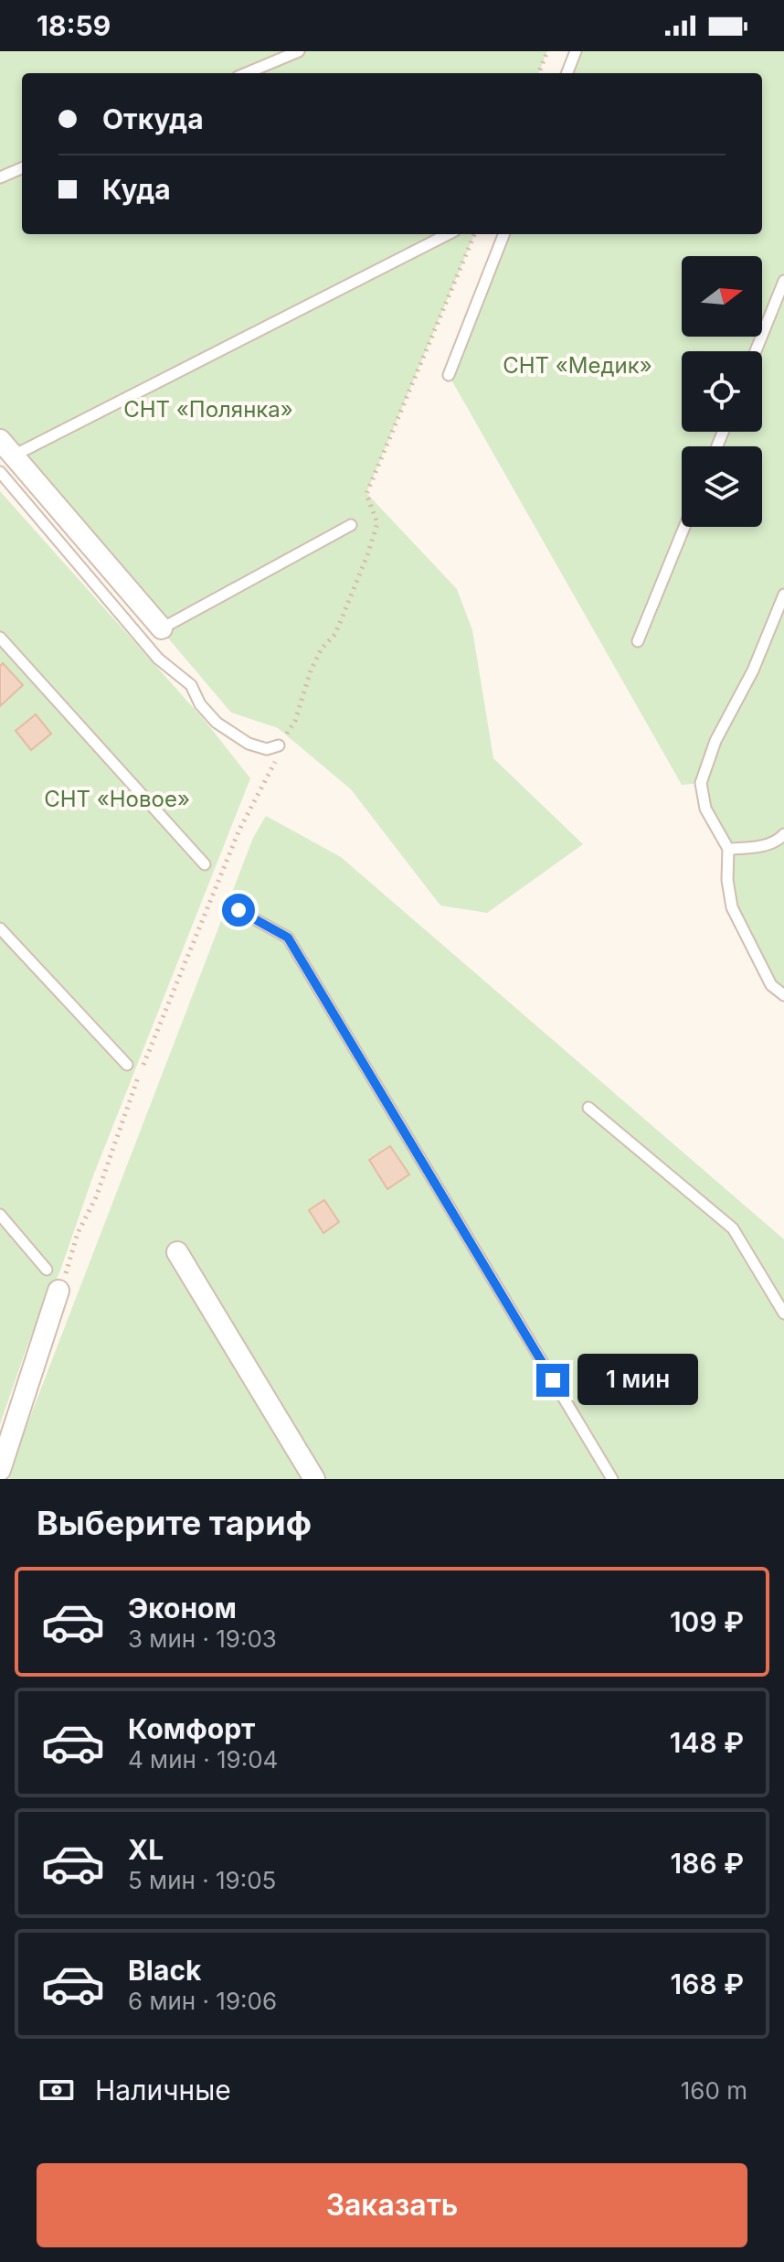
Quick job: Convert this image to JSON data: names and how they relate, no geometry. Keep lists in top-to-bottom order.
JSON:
{
  "parks": ["СНТ «Медик»", "СНТ «Полянка»", "СНТ «Новое»"],
  "north": "right",
  "page": {
    "status": "18:59",
    "banner": ["Откуда", "Куда"],
    "bubble": "1 мин",
    "heading": "Выберите тариф",
    "list": [
      {
        "name": "Эконом",
        "note": "3 мин · 19:03",
        "value": "109 ₽"
      },
      {
        "name": "Комфорт",
        "note": "4 мин · 19:04",
        "value": "148 ₽"
      },
      {
        "name": "XL",
        "note": "5 мин · 19:05",
        "value": "186 ₽"
      },
      {
        "name": "Black",
        "note": "6 мин · 19:06",
        "value": "168 ₽"
      }
    ],
    "pay": ["Наличные", "160 m"],
    "buttons": "Заказать"
  }
}
